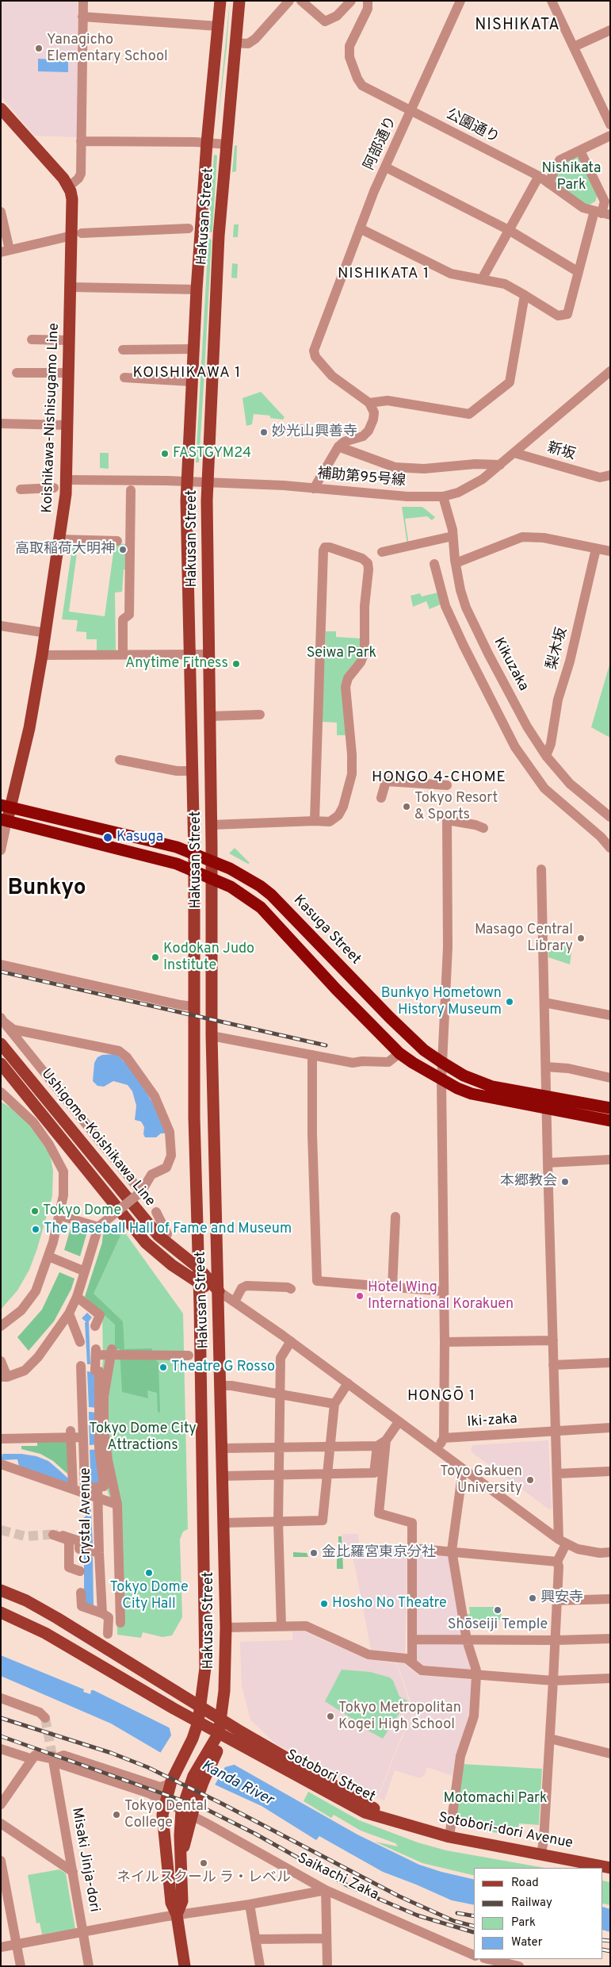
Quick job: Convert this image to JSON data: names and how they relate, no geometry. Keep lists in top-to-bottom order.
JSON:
{
  "streets": {
    "highway": ["Kasuga Street"],
    "main road": [
      "Hakusan Street",
      "Koishikawa-Nishisugamo Line",
      "Ushigome-Koishikawa Line",
      "Sotobori Street",
      "Sotobori-dori Avenue"
    ],
    "street": [
      "公園通り",
      "阿部通り",
      "新坂",
      "補助第95号線",
      "梨木坂",
      "Kikuzaka",
      "Iki-zaka",
      "Crystal Avenue",
      "Misaki Jinja-dori",
      "Saikachi Zaka"
    ]
  },
  "crossings": [
    ["公園通り", "阿部通り"],
    ["Hakusan Street", "補助第95号線"],
    ["Hakusan Street", "Kasuga Street"],
    ["Hakusan Street", "Ushigome-Koishikawa Line"],
    ["Hakusan Street", "Sotobori Street"],
    ["Hakusan Street", "Saikachi Zaka"],
    ["Koishikawa-Nishisugamo Line", "補助第95号線"],
    ["Koishikawa-Nishisugamo Line", "Kasuga Street"],
    ["新坂", "補助第95号線"],
    ["補助第95号線", "Kikuzaka"],
    ["梨木坂", "Kikuzaka"],
    ["Sotobori Street", "Sotobori-dori Avenue"]
  ],
  "districts": [
    "NISHIKATA",
    "NISHIKATA 1",
    "KOISHIKAWA 1",
    "HONGO 4-CHOME",
    "Bunkyo",
    "HONGŌ 1"
  ],
  "water": ["Kanda River"],
  "parks": [
    "Nishikata Park",
    "Seiwa Park",
    "Tokyo Dome City Attractions",
    "Motomachi Park"
  ],
  "places": [
    "Yanagicho Elementary School",
    "妙光山興善寺",
    "FASTGYM24",
    "高取稲荷大明神",
    "Anytime Fitness",
    "Tokyo Resort & Sports",
    "Kasuga",
    "Masago Central Library",
    "Kodokan Judo Institute",
    "Bunkyo Hometown History Museum",
    "本郷教会",
    "Tokyo Dome",
    "The Baseball Hall of Fame and Museum",
    "Hotel Wing International Korakuen",
    "Theatre G Rosso",
    "Toyo Gakuen University",
    "金比羅宮東京分社",
    "Tokyo Dome City Hall",
    "興安寺",
    "Hosho No Theatre",
    "Shōseiji Temple",
    "Tokyo Metropolitan Kogei High School",
    "Tokyo Dental College",
    "ネイルスクール ラ・レベル"
  ],
  "legend": [
    "Road",
    "Railway",
    "Park",
    "Water"
  ]
}
